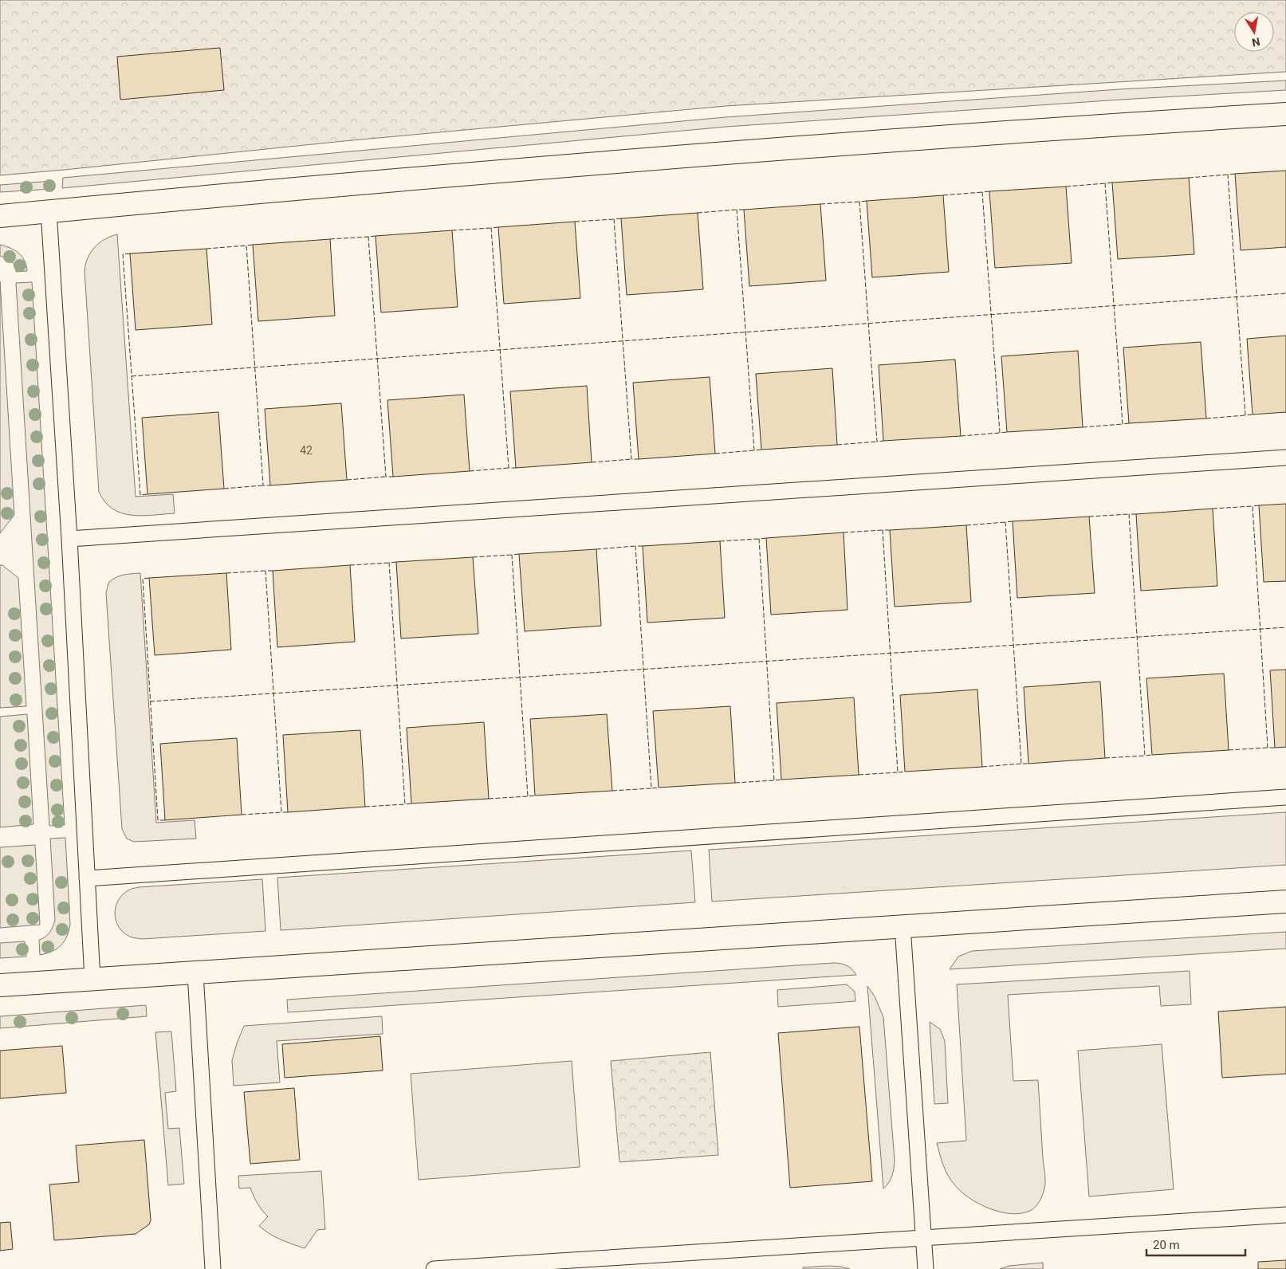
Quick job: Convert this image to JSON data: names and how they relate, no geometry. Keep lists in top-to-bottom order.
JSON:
{
  "house_numbers": ["42"],
  "scale_bar": "20 m",
  "north": "bottom"
}
